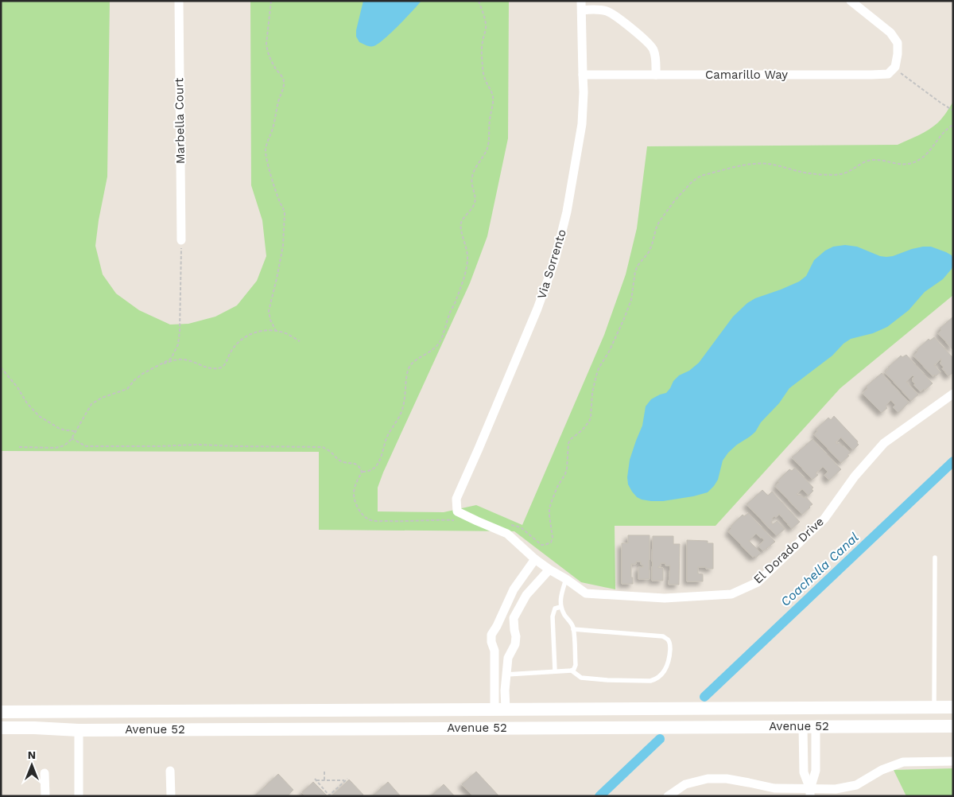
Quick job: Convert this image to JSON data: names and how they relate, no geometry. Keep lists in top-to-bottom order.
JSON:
{
  "streets": {
    "main road": ["Avenue 52"],
    "street": [
      "Camarillo Way",
      "Marbella Court",
      "Via Sorrento",
      "El Dorado Drive"
    ]
  },
  "crossings": [
    ["Camarillo Way", "Via Sorrento"],
    ["Via Sorrento", "El Dorado Drive"]
  ],
  "water": ["Coachella Canal"],
  "north": "top"
}
